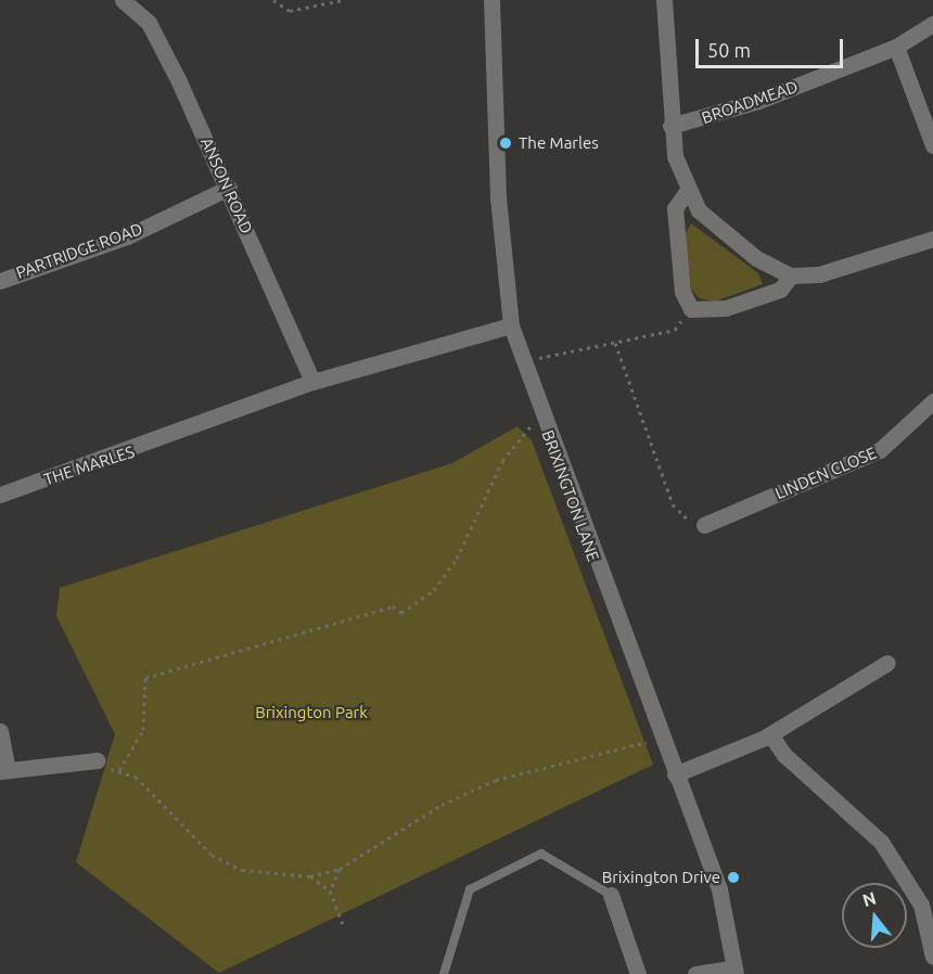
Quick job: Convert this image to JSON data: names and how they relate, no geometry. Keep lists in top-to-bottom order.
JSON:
{
  "streets": {
    "street": [
      "BROADMEAD",
      "ANSON ROAD",
      "PARTRIDGE ROAD",
      "THE MARLES",
      "LINDEN CLOSE",
      "BRIXINGTON LANE"
    ]
  },
  "crossings": [
    ["ANSON ROAD", "PARTRIDGE ROAD"],
    ["ANSON ROAD", "THE MARLES"],
    ["THE MARLES", "BRIXINGTON LANE"]
  ],
  "parks": ["Brixington Park"],
  "places": ["The Marles", "Brixington Drive"],
  "scale_bar": "50 m",
  "north": "top"
}
